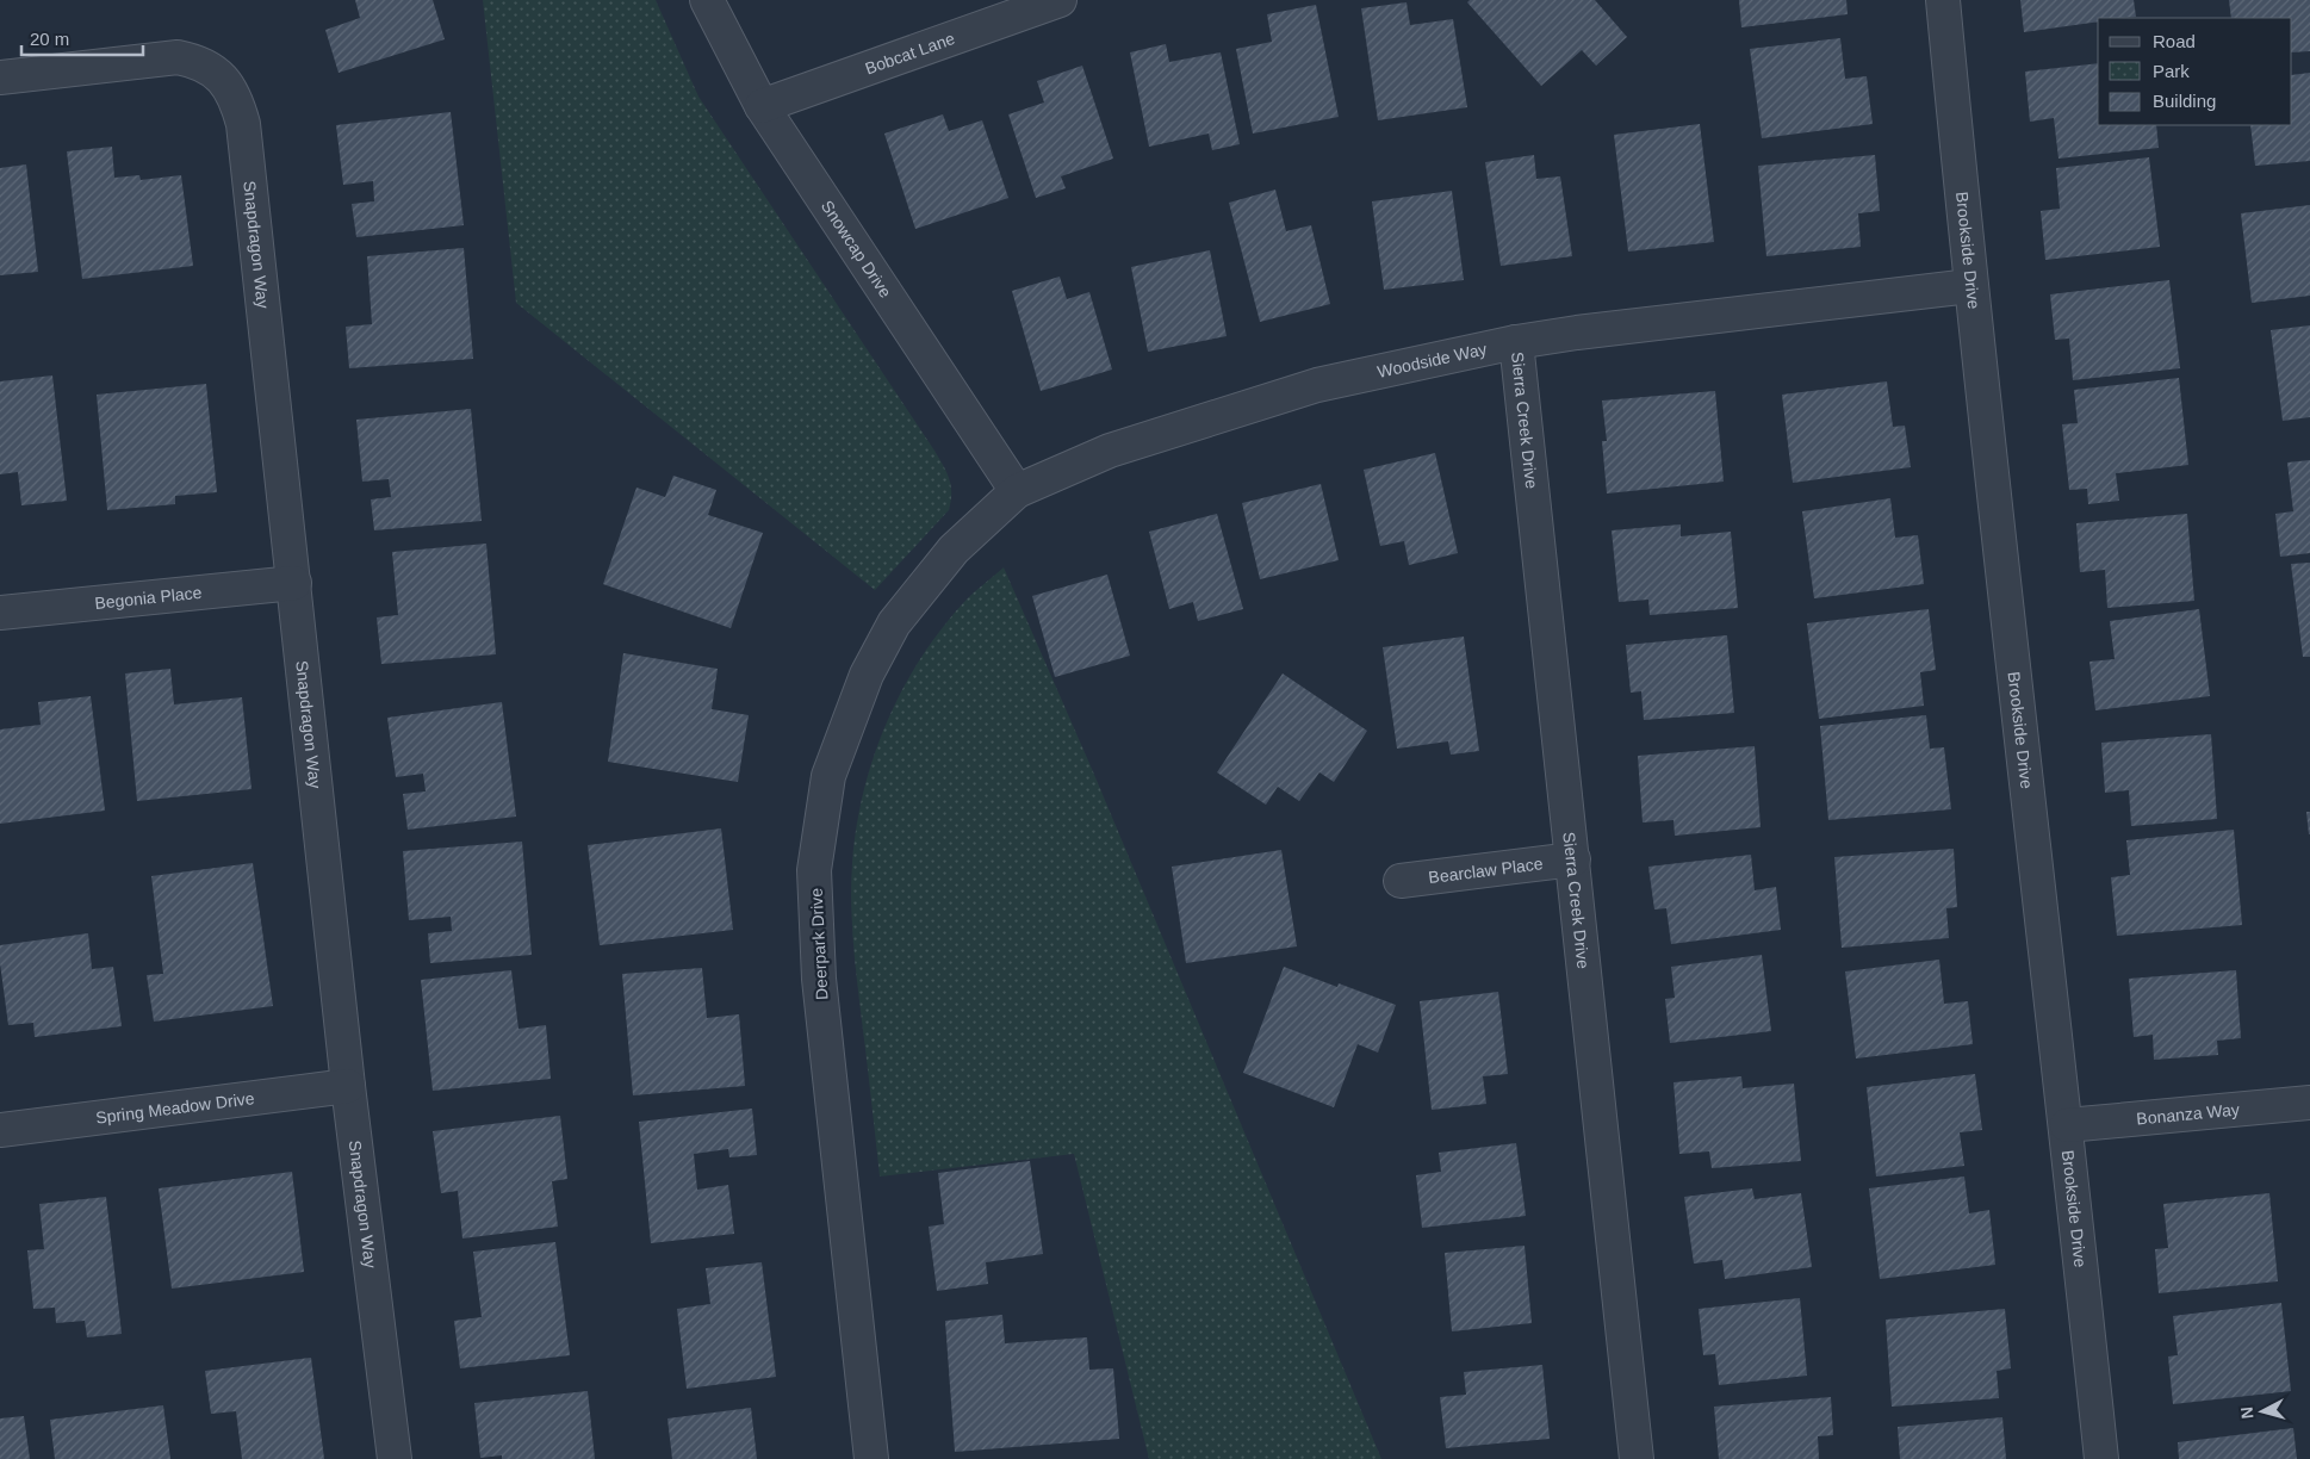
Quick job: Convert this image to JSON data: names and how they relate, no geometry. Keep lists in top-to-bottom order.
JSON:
{
  "streets": {
    "street": [
      "Bobcat Lane",
      "Snapdragon Way",
      "Snowcap Drive",
      "Brookside Drive",
      "Woodside Way",
      "Sierra Creek Drive",
      "Begonia Place",
      "Bearclaw Place",
      "Deerpark Drive",
      "Spring Meadow Drive",
      "Bonanza Way"
    ]
  },
  "crossings": [
    ["Bobcat Lane", "Snowcap Drive"],
    ["Snapdragon Way", "Begonia Place"],
    ["Snapdragon Way", "Spring Meadow Drive"],
    ["Snowcap Drive", "Woodside Way"],
    ["Snowcap Drive", "Deerpark Drive"],
    ["Brookside Drive", "Woodside Way"],
    ["Brookside Drive", "Bonanza Way"],
    ["Woodside Way", "Sierra Creek Drive"],
    ["Woodside Way", "Deerpark Drive"],
    ["Sierra Creek Drive", "Bearclaw Place"]
  ],
  "legend": ["Road", "Park", "Building"],
  "scale_bar": "20 m",
  "north": "left"
}
